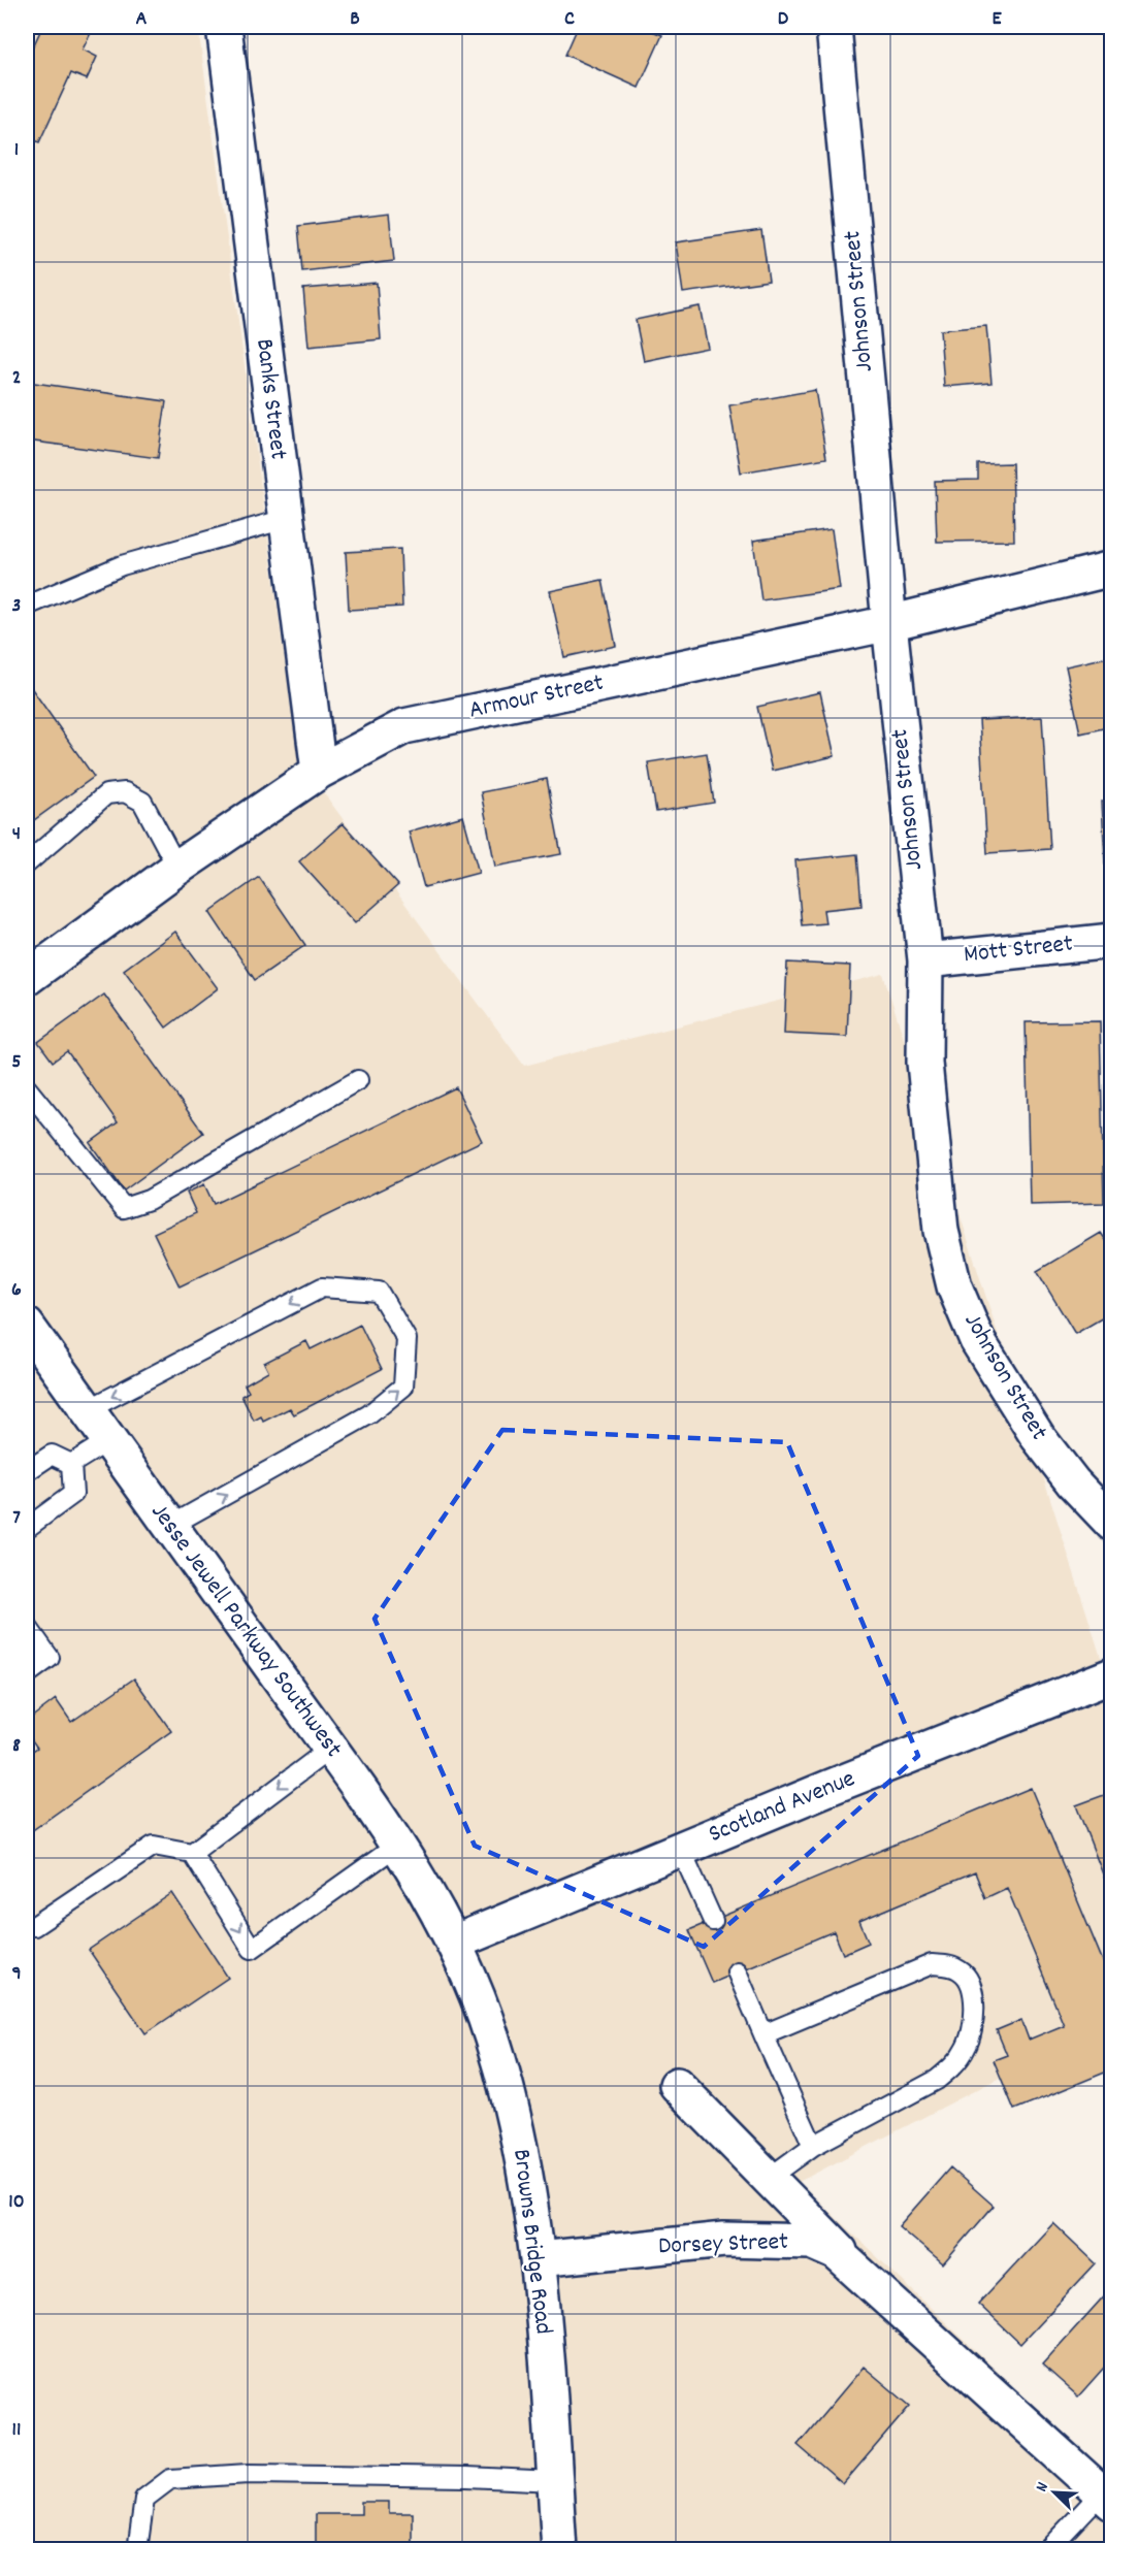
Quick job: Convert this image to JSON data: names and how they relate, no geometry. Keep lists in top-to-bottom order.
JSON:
{
  "streets": {
    "street": [
      "Johnson Street",
      "Banks Street",
      "Armour Street",
      "Mott Street",
      "Jesse Jewell Parkway Southwest",
      "Scotland Avenue",
      "Browns Bridge Road",
      "Dorsey Street"
    ]
  },
  "crossings": [
    ["Johnson Street", "Armour Street"],
    ["Johnson Street", "Mott Street"],
    ["Banks Street", "Armour Street"],
    ["Jesse Jewell Parkway Southwest", "Scotland Avenue"],
    ["Jesse Jewell Parkway Southwest", "Browns Bridge Road"],
    ["Scotland Avenue", "Browns Bridge Road"],
    ["Browns Bridge Road", "Dorsey Street"]
  ],
  "north": "top left",
  "grid": {
    "columns": [
      "A",
      "B",
      "C",
      "D",
      "E"
    ],
    "rows": [
      "1",
      "2",
      "3",
      "4",
      "5",
      "6",
      "7",
      "8",
      "9",
      "10",
      "11"
    ]
  }
}
